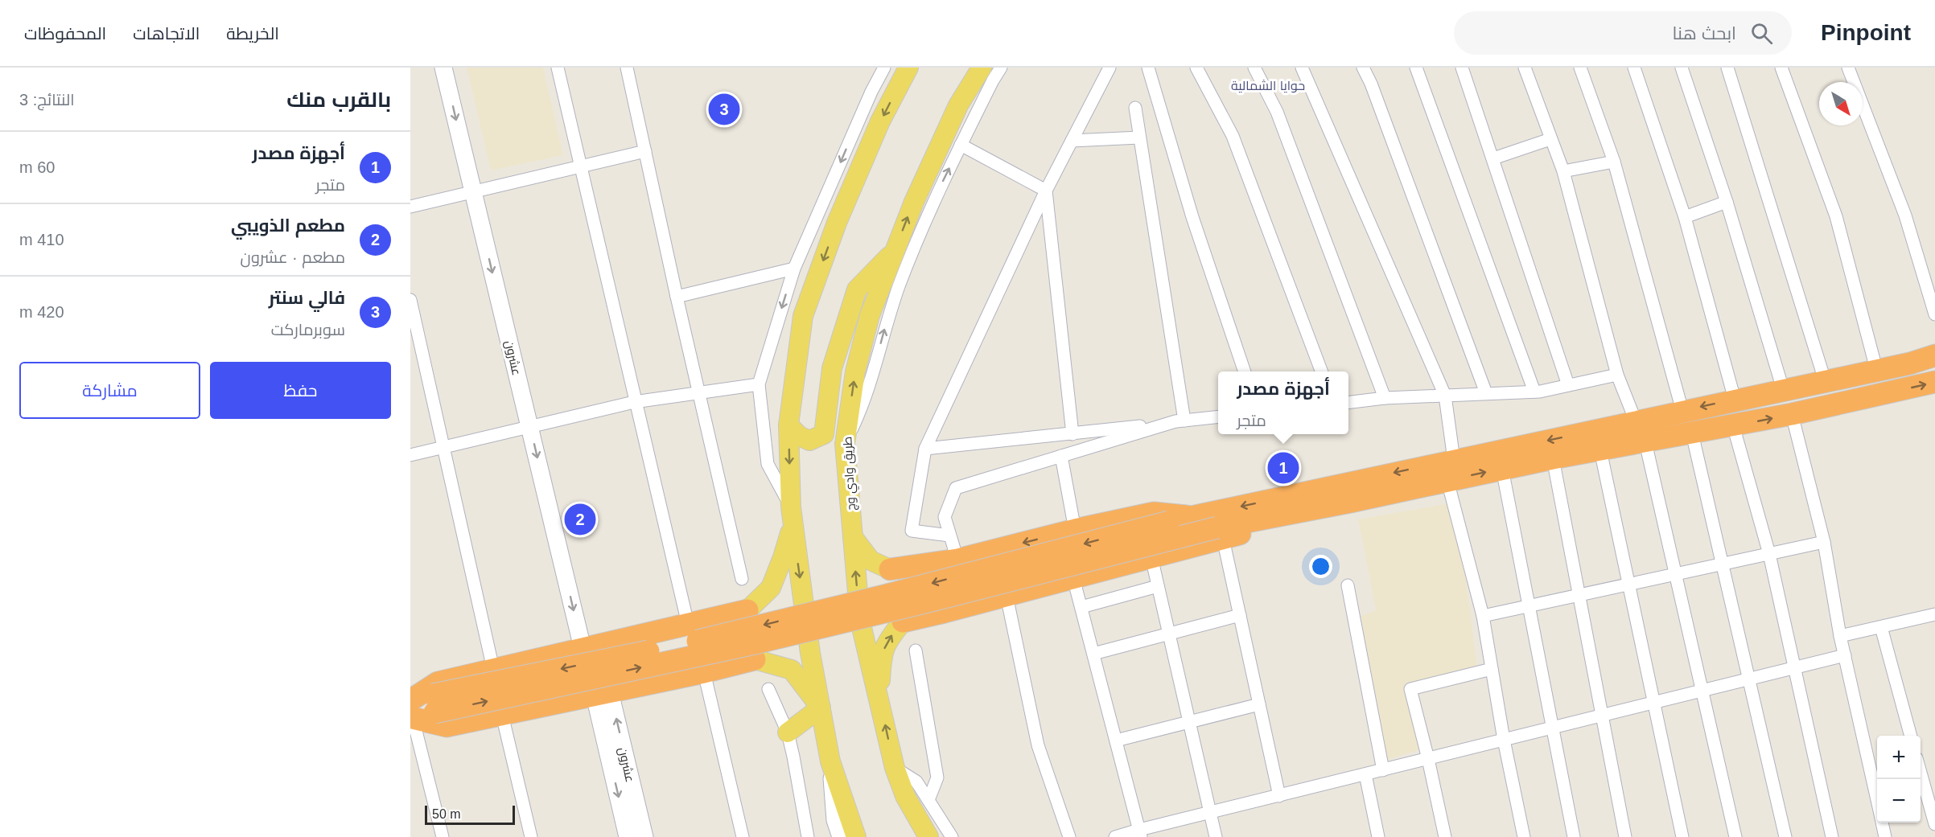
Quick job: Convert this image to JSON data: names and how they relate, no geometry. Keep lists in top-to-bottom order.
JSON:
{
  "streets": {
    "main road": ["طريق وادي وج"],
    "street": ["عشرون"]
  },
  "districts": ["حوايا الشمالية"],
  "scale_bar": "50 m",
  "north": "bottom right",
  "page": {
    "header": "Pinpoint",
    "search": "ابحث هنا",
    "nav": ["الخريطة", "الاتجاهات", "المحفوظات"],
    "heading": ["بالقرب منك", "النتائج: 3"],
    "pins": ["3", "1", "2"],
    "list": [
      {
        "mark": "1",
        "name": "أجهزة مصدر",
        "note": "متجر",
        "value": "60 m"
      },
      {
        "mark": "2",
        "name": "مطعم الذويبي",
        "note": "مطعم · عشرون",
        "value": "410 m"
      },
      {
        "mark": "3",
        "name": "فالي سنتر",
        "note": "سوبرماركت",
        "value": "420 m"
      }
    ],
    "buttons": ["حفظ", "مشاركة"],
    "popup": ["أجهزة مصدر", "متجر"],
    "map_buttons": ["+", "−"],
    "scale": "50 m"
  }
}
